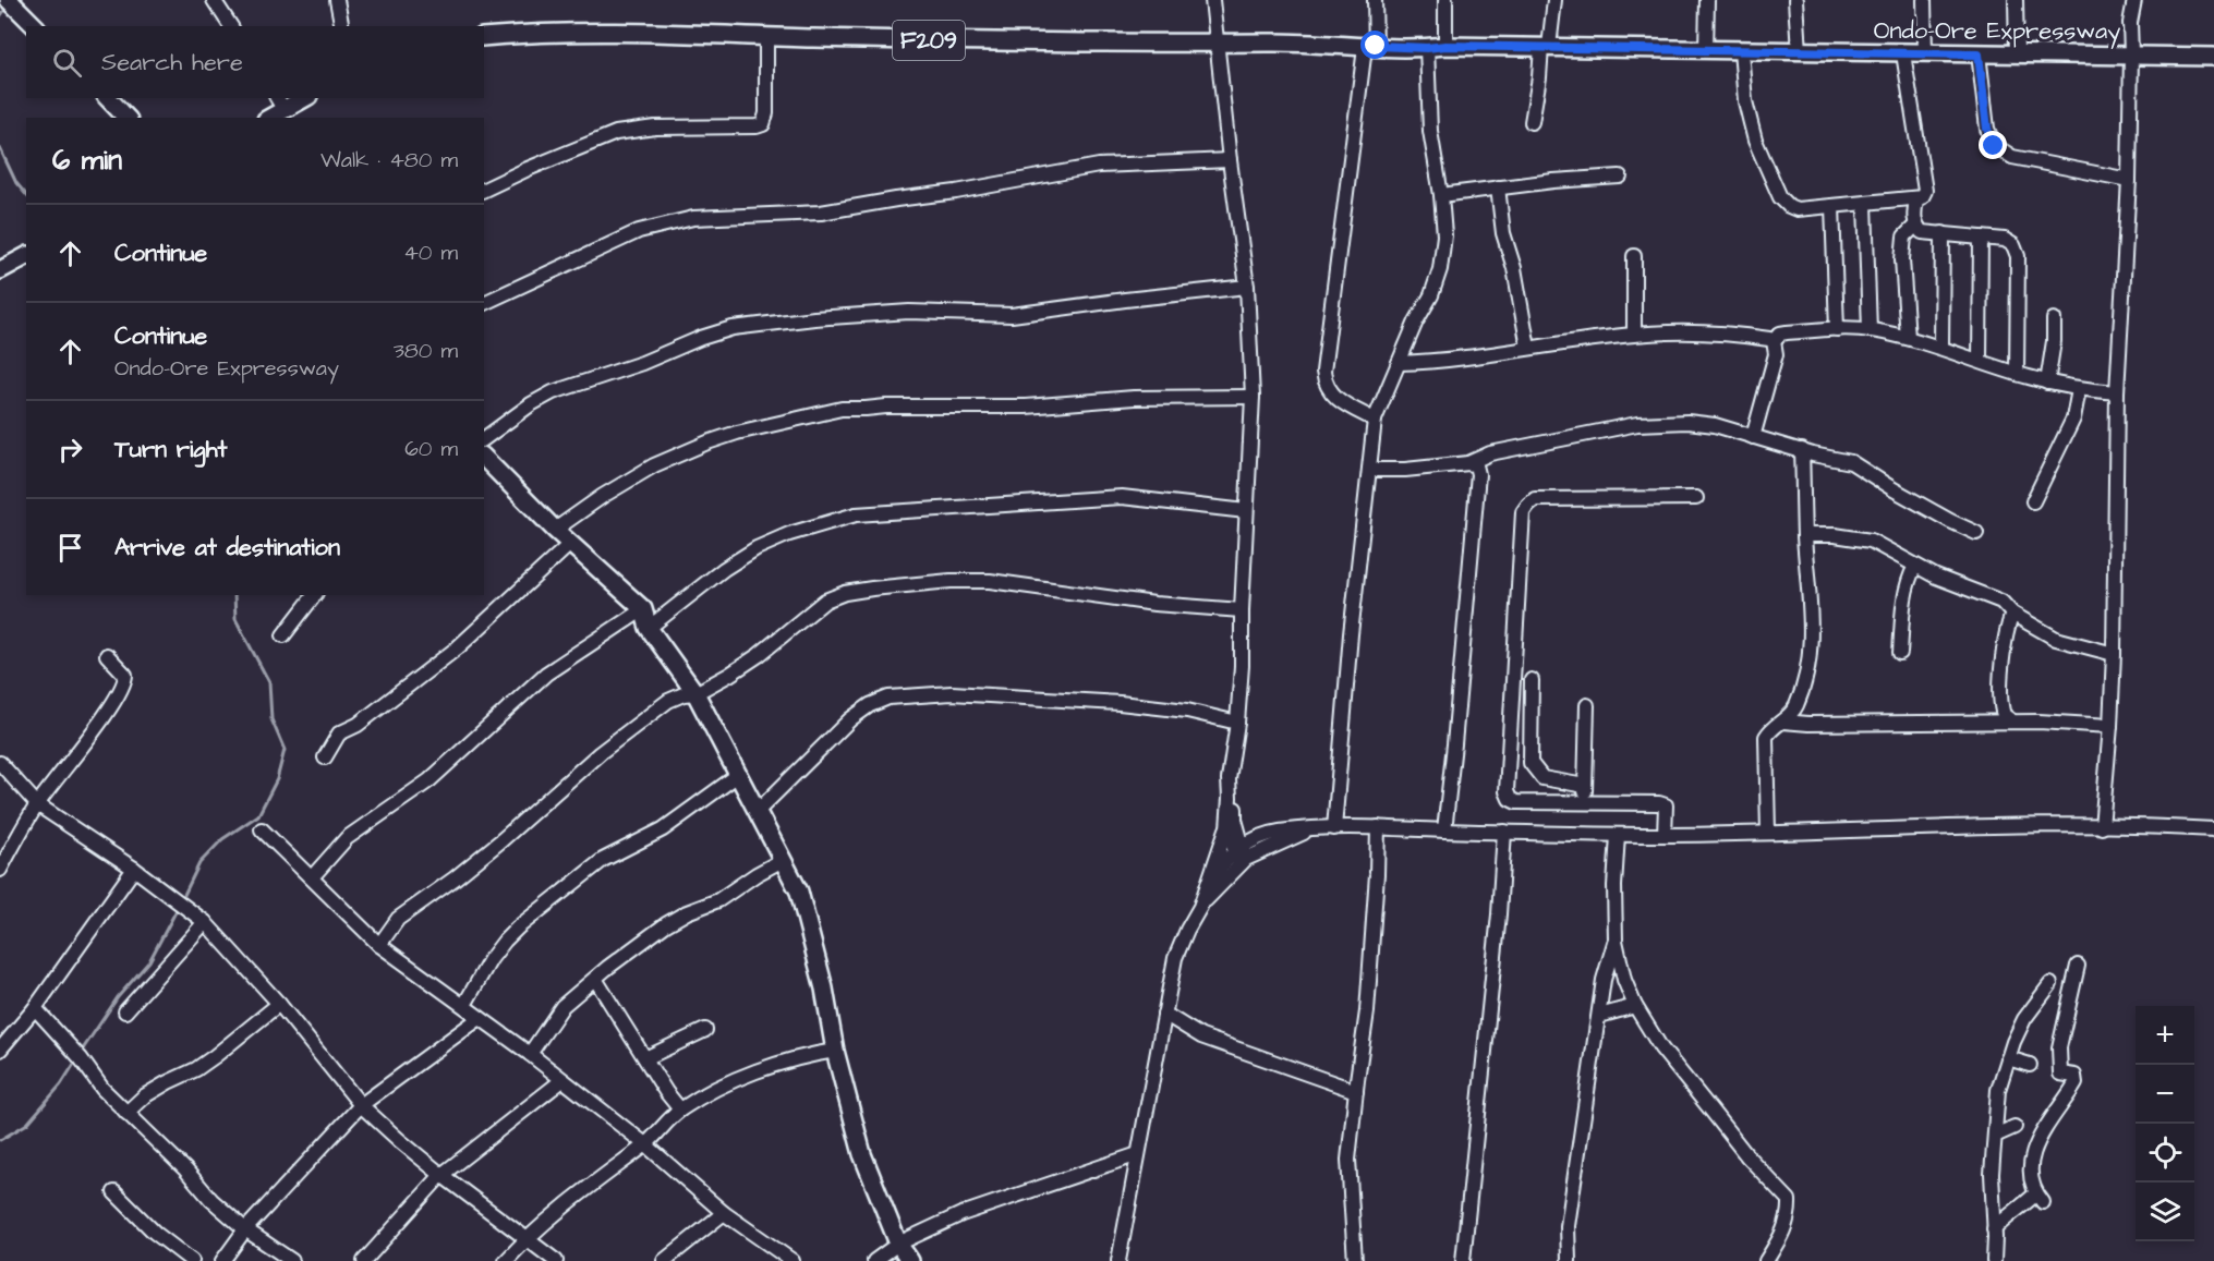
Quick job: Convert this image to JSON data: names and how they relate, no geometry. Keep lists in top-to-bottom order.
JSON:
{
  "streets": {
    "main road": ["Ondo-Ore Expressway", "F209"]
  },
  "crossings": [
    ["Ondo-Ore Expressway", "F209"]
  ],
  "page": {
    "search": "Search here",
    "heading": ["6 min", "Walk · 480 m"],
    "list": [
      ["Continue", "40 m"],
      ["Continue", "Ondo-Ore Expressway", "380 m"],
      ["Turn right", "60 m"],
      "Arrive at destination"
    ],
    "map_buttons": ["+", "−"]
  }
}
